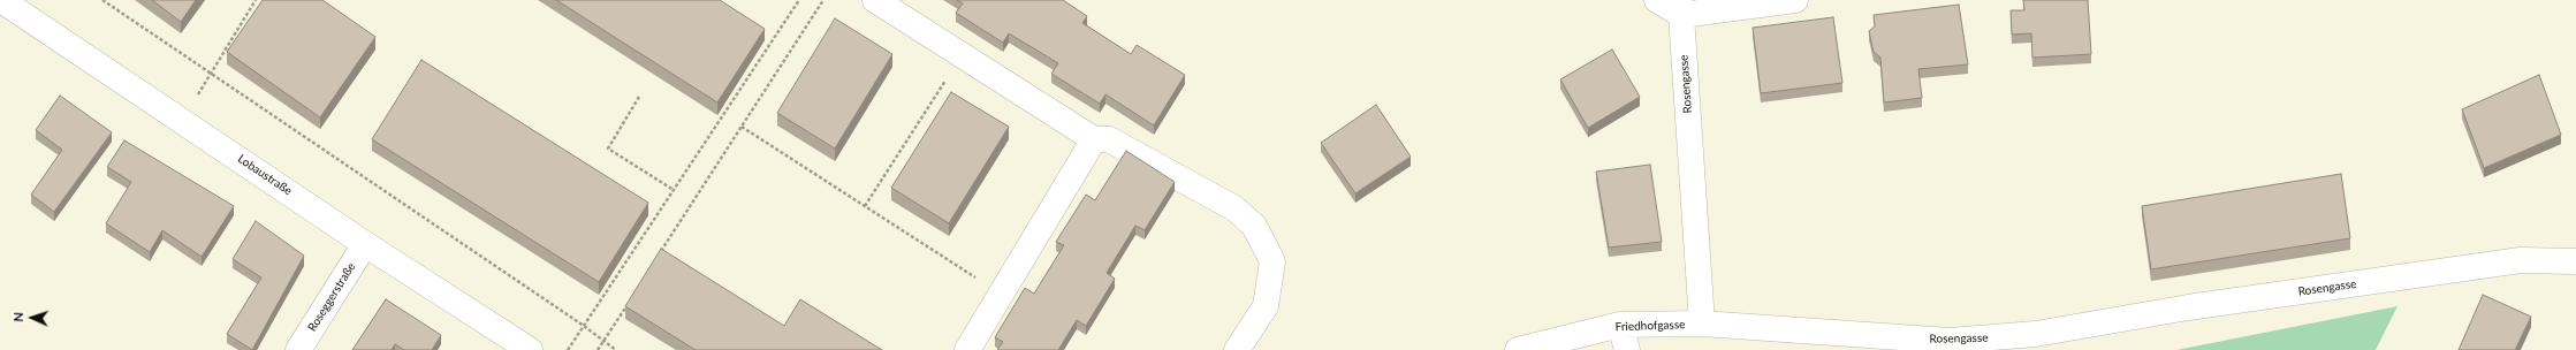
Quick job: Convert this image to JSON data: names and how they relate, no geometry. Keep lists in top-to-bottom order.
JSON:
{
  "streets": {
    "street": [
      "Rosengasse",
      "Lobaustraße",
      "Roseggerstraße",
      "Friedhofgasse"
    ]
  },
  "crossings": [
    ["Rosengasse", "Friedhofgasse"],
    ["Lobaustraße", "Roseggerstraße"]
  ],
  "north": "left"
}
